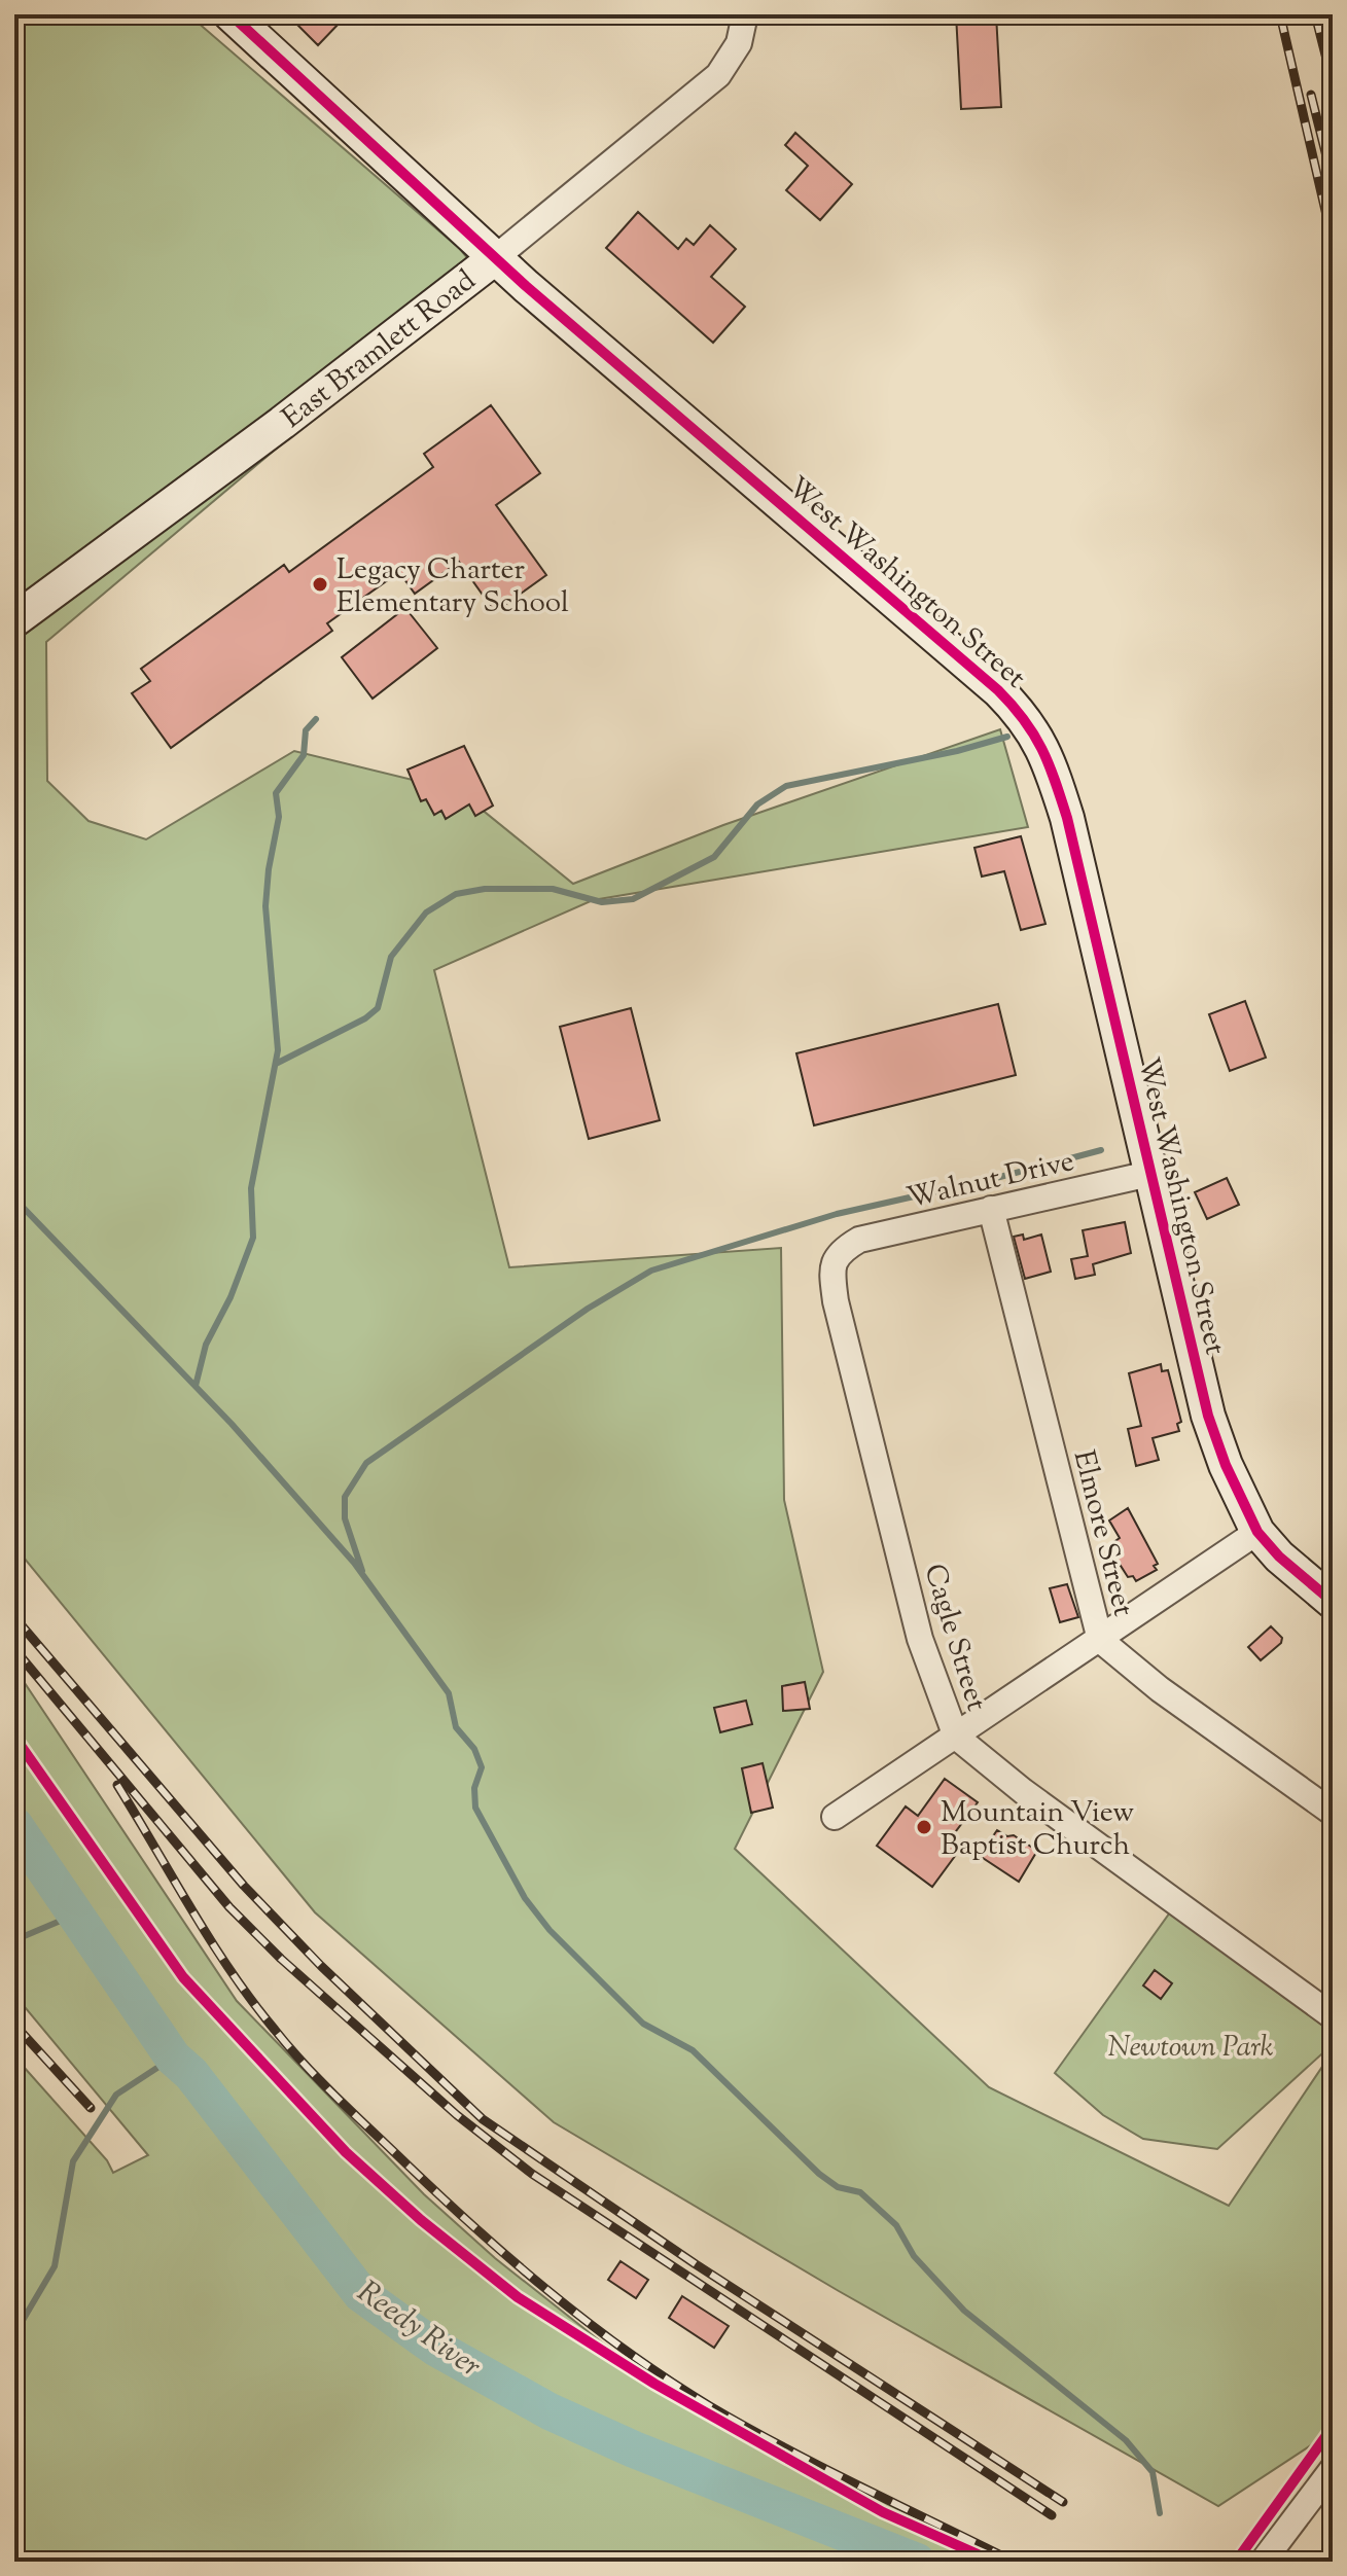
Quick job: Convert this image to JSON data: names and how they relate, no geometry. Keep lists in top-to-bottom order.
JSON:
{
  "streets": {
    "street": [
      "East Bramlett Road",
      "West Washington Street",
      "Walnut Drive",
      "Elmore Street",
      "Cagle Street"
    ]
  },
  "crossings": [
    ["East Bramlett Road", "West Washington Street"],
    ["West Washington Street", "Walnut Drive"],
    ["Walnut Drive", "Elmore Street"],
    ["Walnut Drive", "Cagle Street"]
  ],
  "water": ["Reedy River"],
  "parks": ["Newtown Park"],
  "places": ["Legacy Charter Elementary School", "Mountain View Baptist Church"]
}
